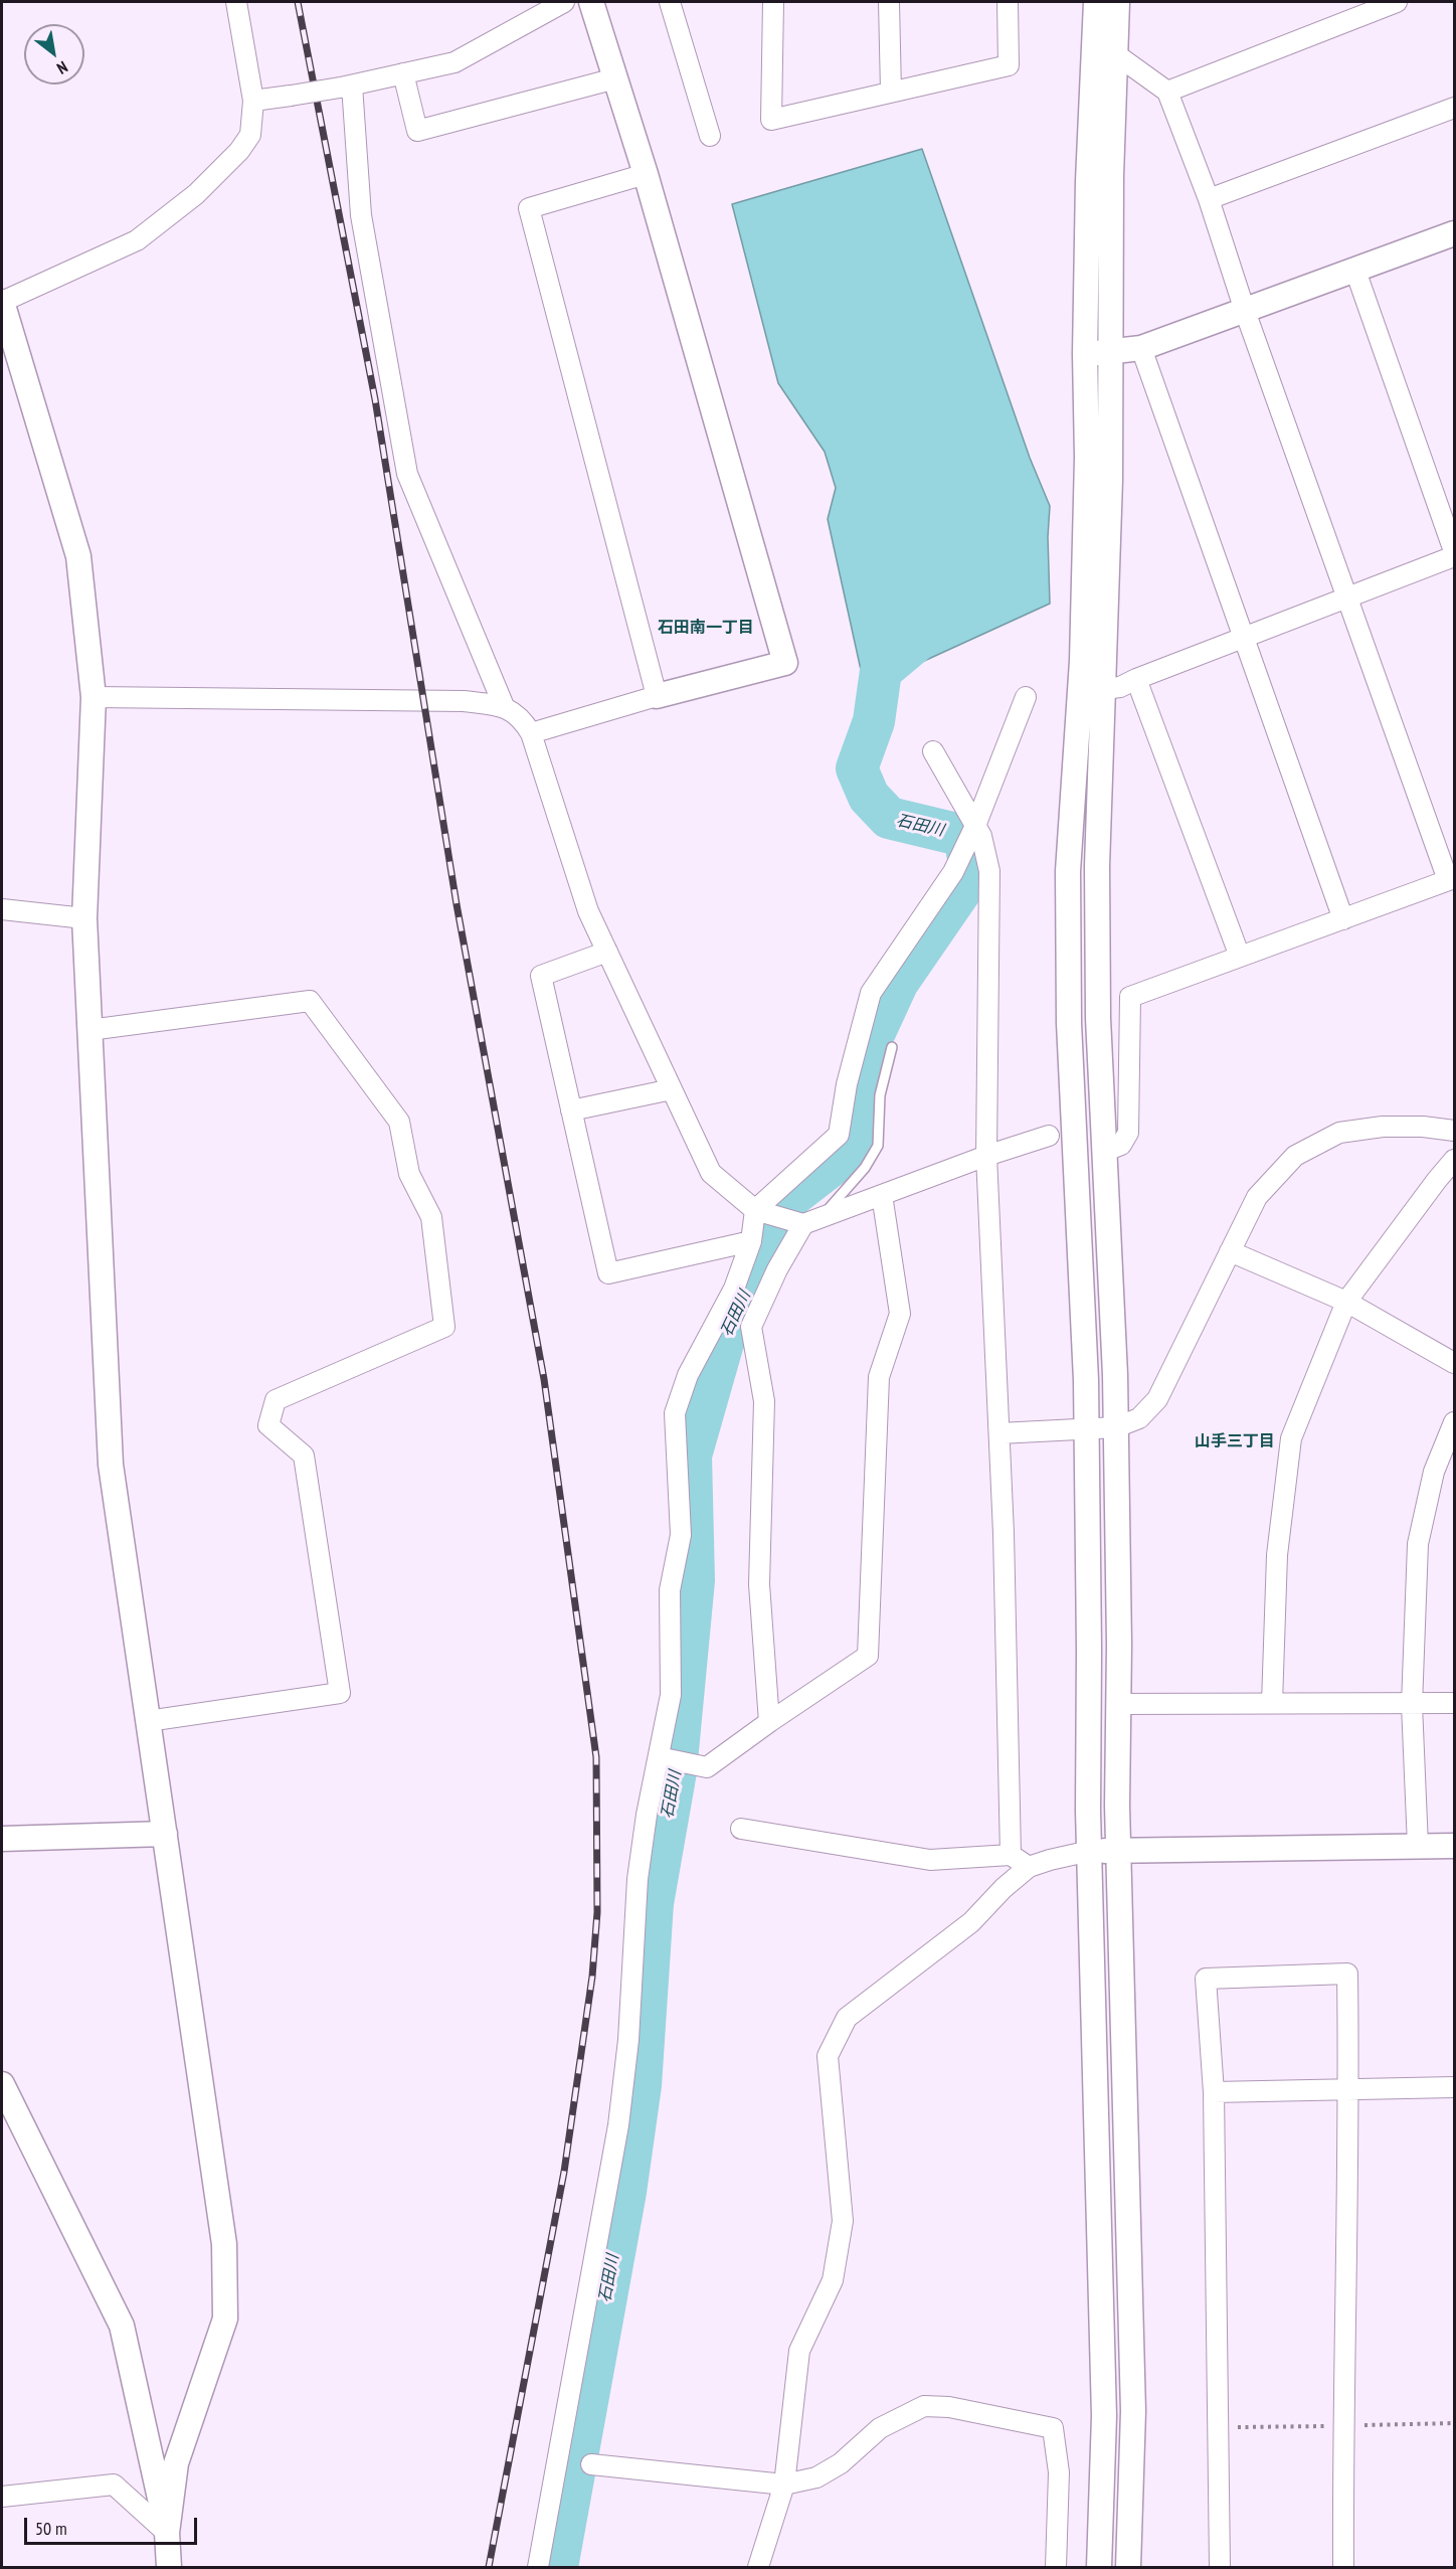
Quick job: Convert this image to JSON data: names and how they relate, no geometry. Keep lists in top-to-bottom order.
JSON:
{
  "districts": ["石田南一丁目", "山手三丁目"],
  "water": ["石田川"],
  "scale_bar": "50 m",
  "north": "bottom right"
}
